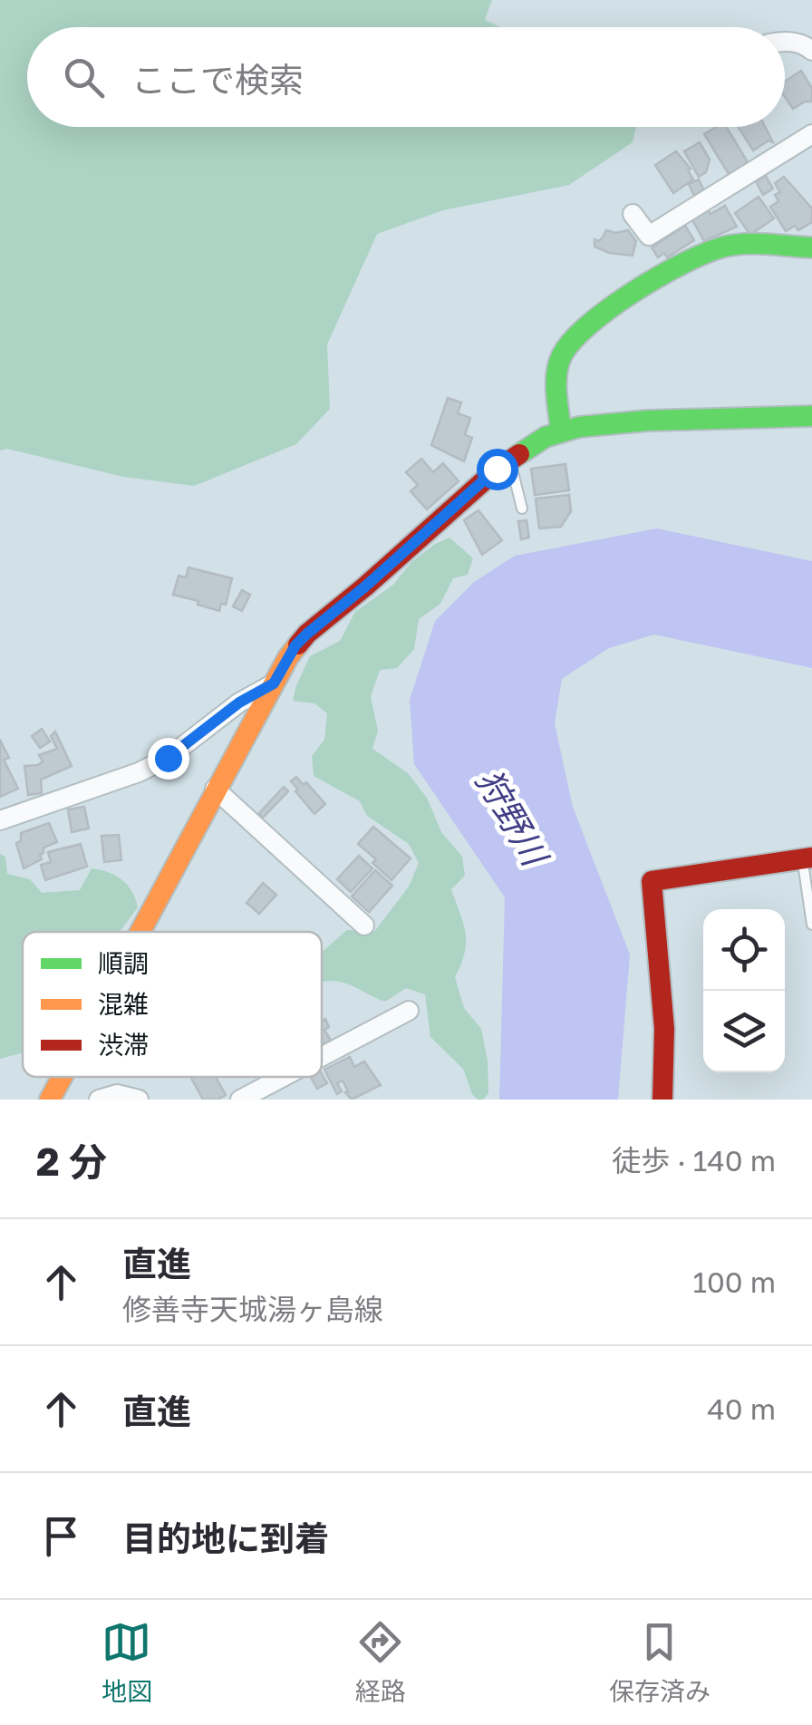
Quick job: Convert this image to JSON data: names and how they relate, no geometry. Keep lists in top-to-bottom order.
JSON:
{
  "water": ["狩野川"],
  "legend": ["順調", "混雑", "渋滞"],
  "page": {
    "search": "ここで検索",
    "heading": ["2 分", "徒歩 · 140 m"],
    "list": [
      ["直進", "修善寺天城湯ヶ島線", "100 m"],
      ["直進", "40 m"],
      "目的地に到着"
    ],
    "nav": ["地図", "経路", "保存済み"]
  }
}
